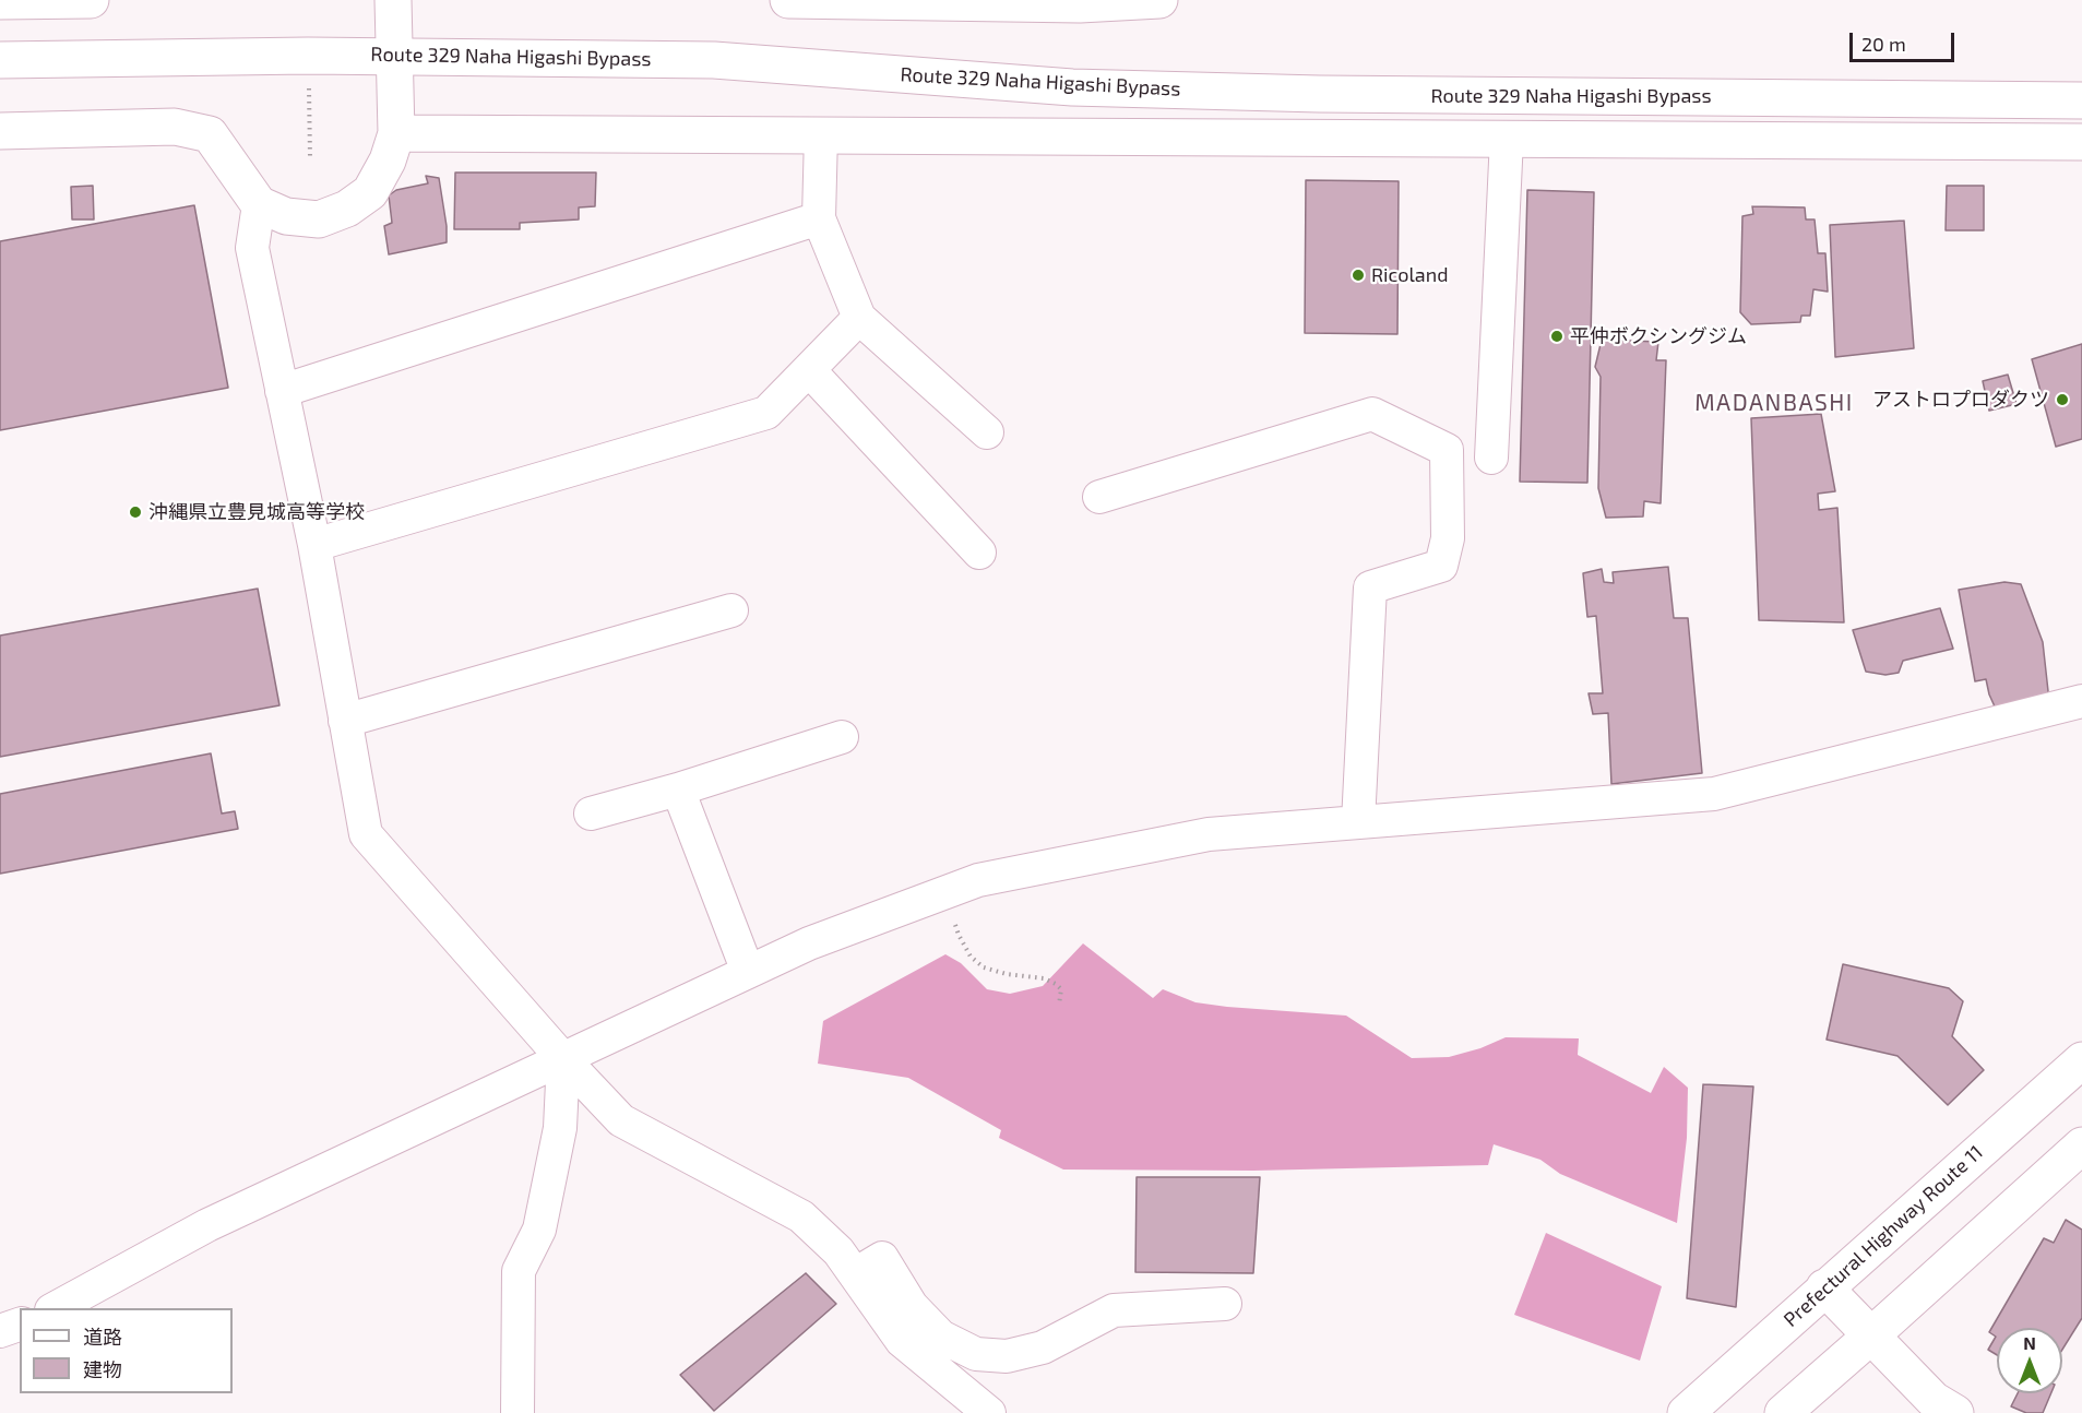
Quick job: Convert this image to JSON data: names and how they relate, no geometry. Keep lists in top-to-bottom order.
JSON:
{
  "streets": {
    "main road": ["Route 329 Naha Higashi Bypass", "Prefectural Highway Route 11"]
  },
  "districts": ["MADANBASHI"],
  "places": [
    "Ricoland",
    "平仲ボクシングジム",
    "アストロプロダクツ",
    "沖縄県立豊見城高等学校"
  ],
  "legend": ["道路", "建物"],
  "scale_bar": "20 m",
  "north": "top"
}
